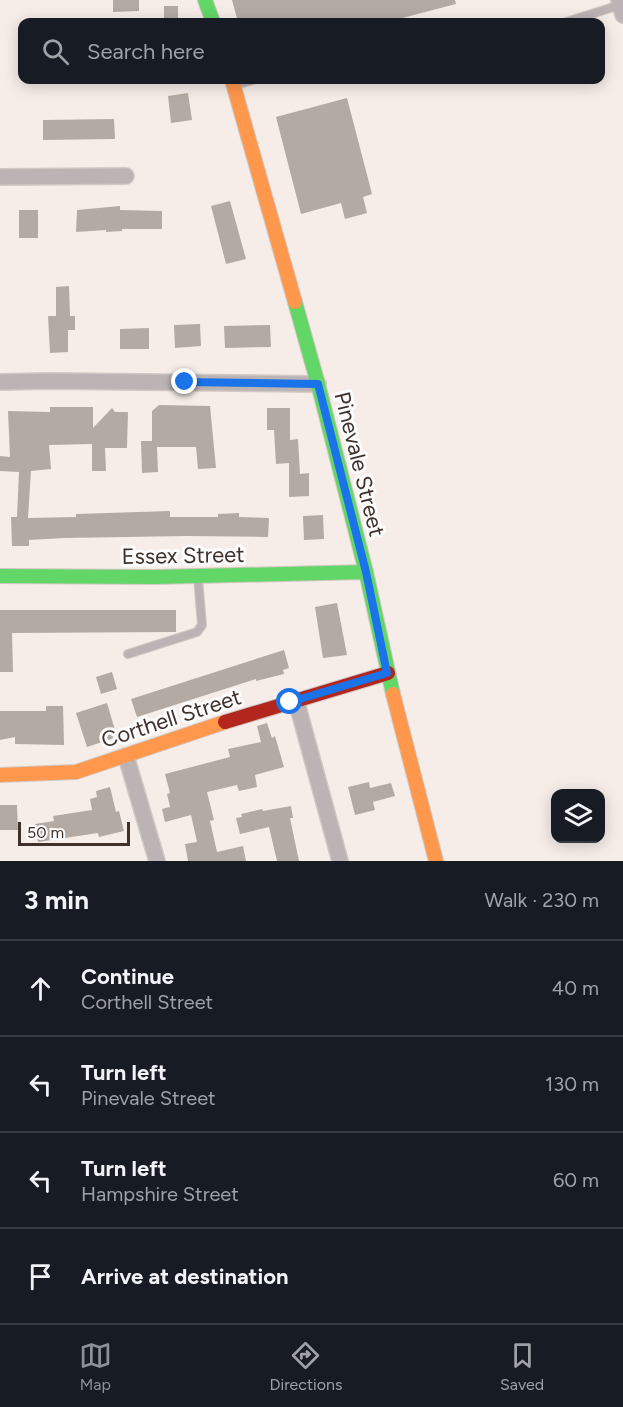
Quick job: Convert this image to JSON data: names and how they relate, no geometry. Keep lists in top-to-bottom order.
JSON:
{
  "streets": {
    "street": ["Pinevale Street", "Essex Street", "Corthell Street"]
  },
  "crossings": [
    ["Pinevale Street", "Essex Street"],
    ["Pinevale Street", "Corthell Street"]
  ],
  "scale_bar": "50 m",
  "page": {
    "search": "Search here",
    "scale": "50 m",
    "heading": ["3 min", "Walk · 230 m"],
    "list": [
      ["Continue", "Corthell Street", "40 m"],
      ["Turn left", "Pinevale Street", "130 m"],
      ["Turn left", "Hampshire Street", "60 m"],
      "Arrive at destination"
    ],
    "nav": ["Map", "Directions", "Saved"]
  }
}
